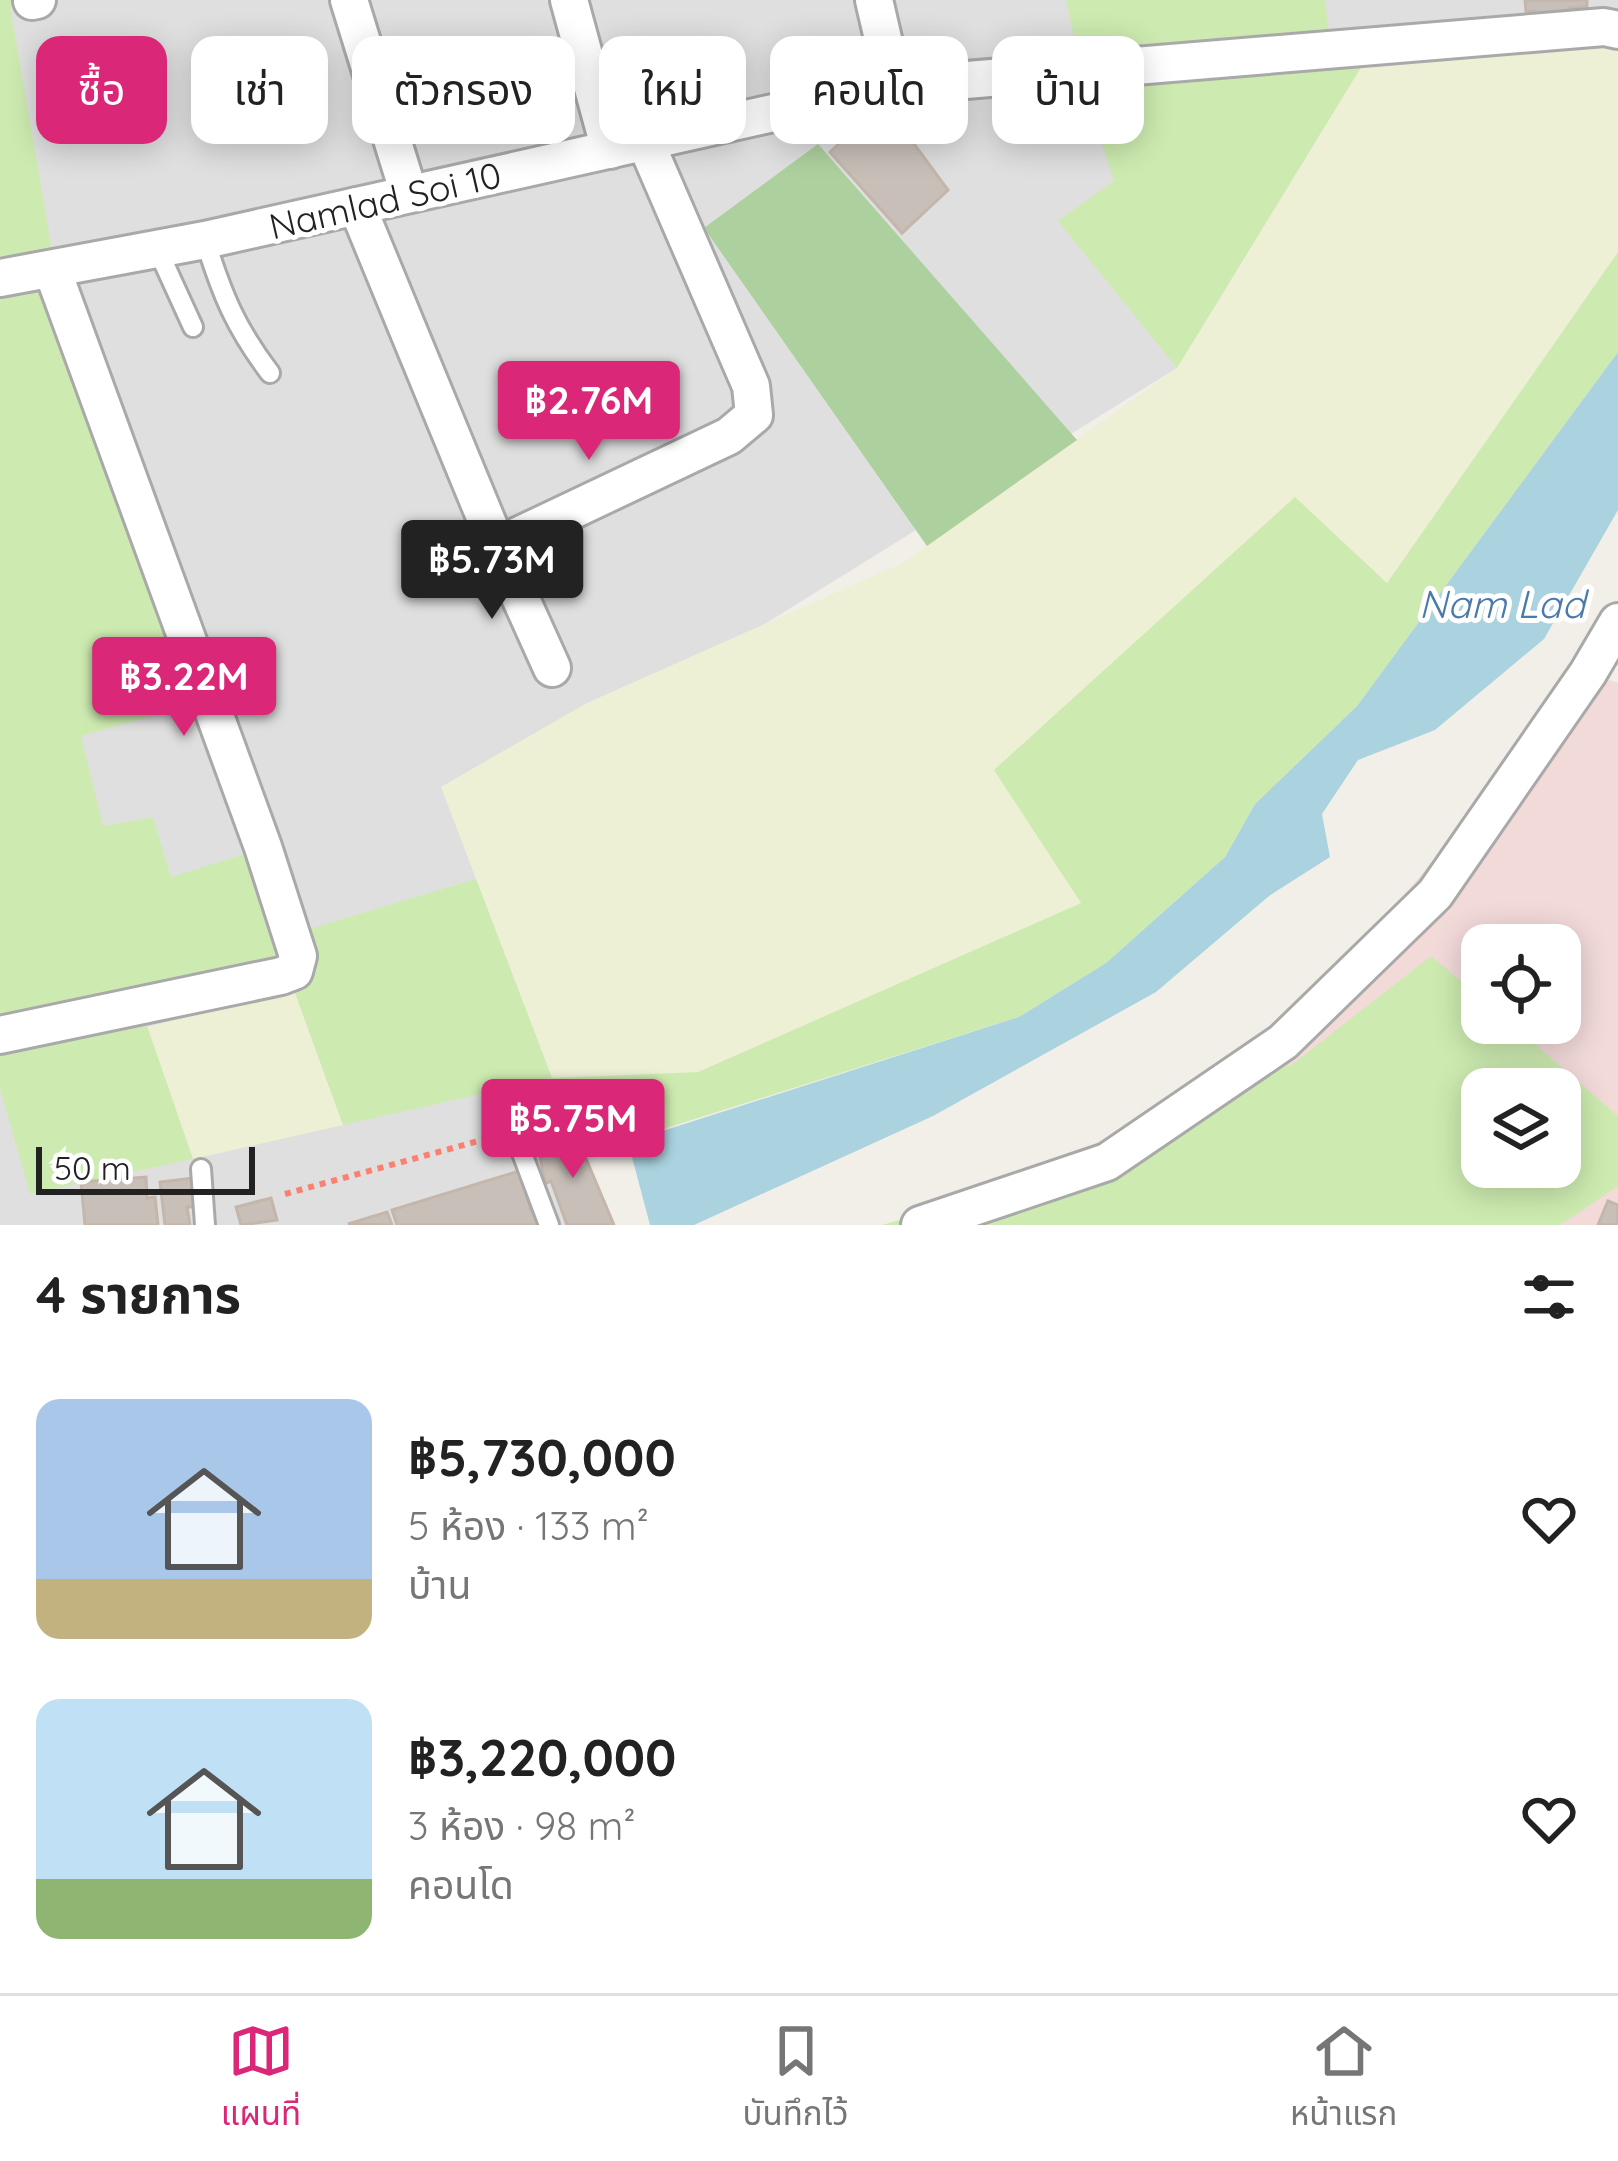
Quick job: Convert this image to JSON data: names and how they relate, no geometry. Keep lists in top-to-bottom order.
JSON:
{
  "streets": {
    "street": ["Namlad Soi 10"]
  },
  "water": ["Nam Lad"],
  "scale_bar": "50 m",
  "page": {
    "chip": [
      "ซื้อ",
      "เช่า",
      "ตัวกรอง",
      "ใหม่",
      "คอนโด",
      "บ้าน"
    ],
    "price": [
      "฿2.76M",
      "฿5.73M",
      "฿3.22M",
      "฿5.75M"
    ],
    "scale": "50 m",
    "heading": "4 รายการ",
    "list": [
      {
        "name": "฿5,730,000",
        "note": "5 ห้อง · 133 m² · บ้าน"
      },
      {
        "name": "฿3,220,000",
        "note": "3 ห้อง · 98 m² · คอนโด"
      }
    ],
    "tabs": ["แผนที่", "บันทึกไว้", "หน้าแรก"]
  }
}
